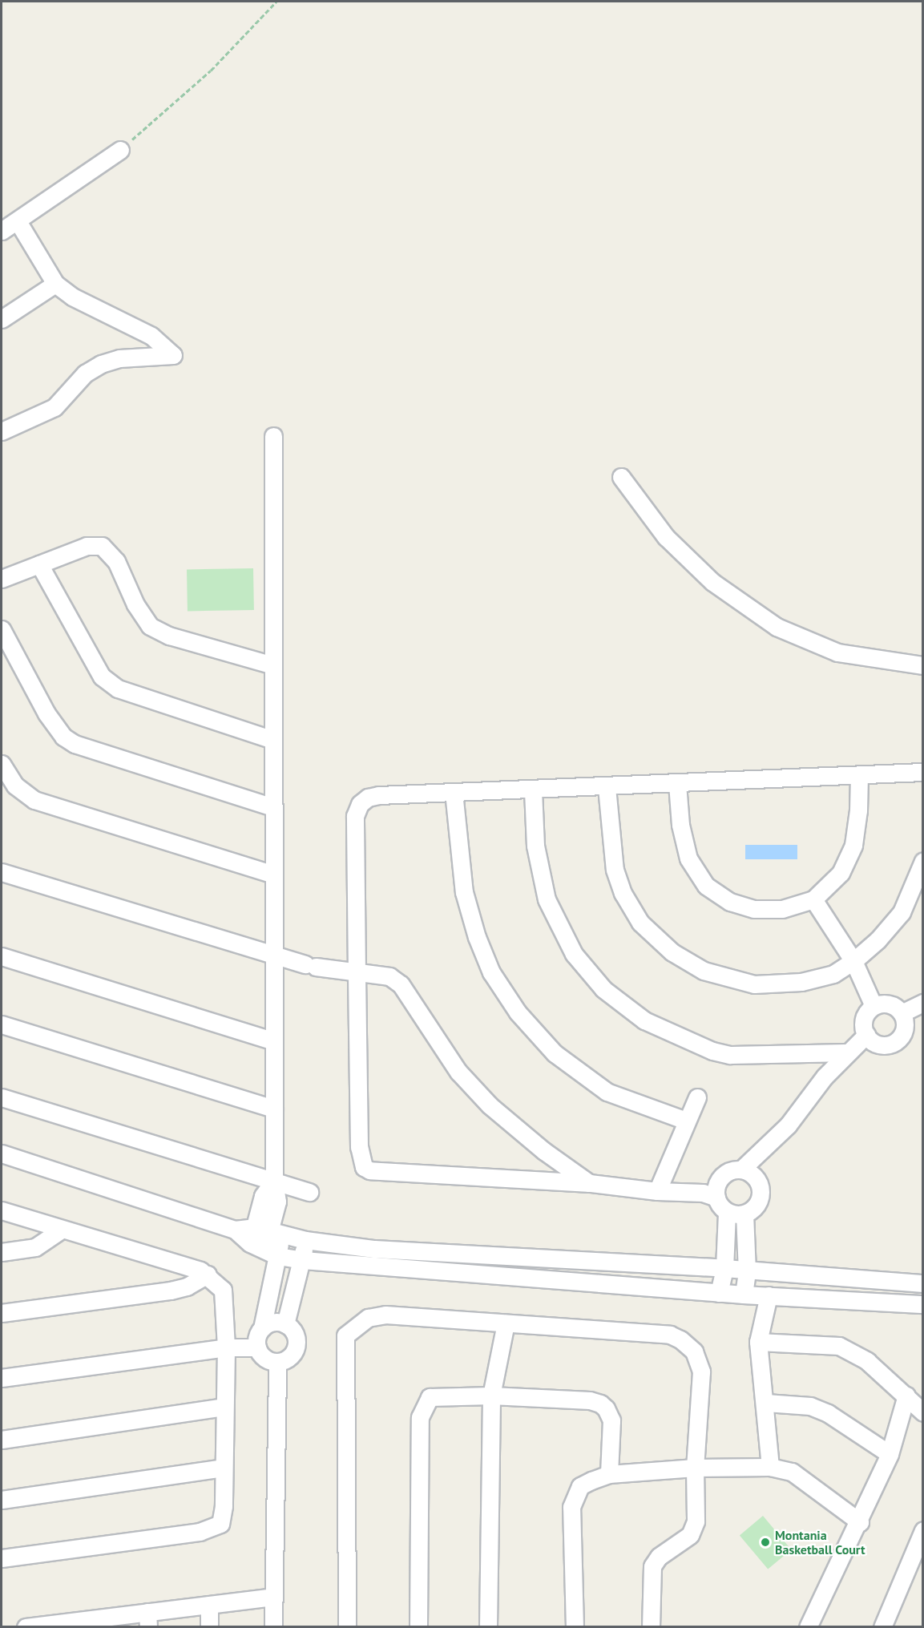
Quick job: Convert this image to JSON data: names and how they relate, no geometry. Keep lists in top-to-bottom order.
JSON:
{
  "places": ["Montania Basketball Court"]
}
